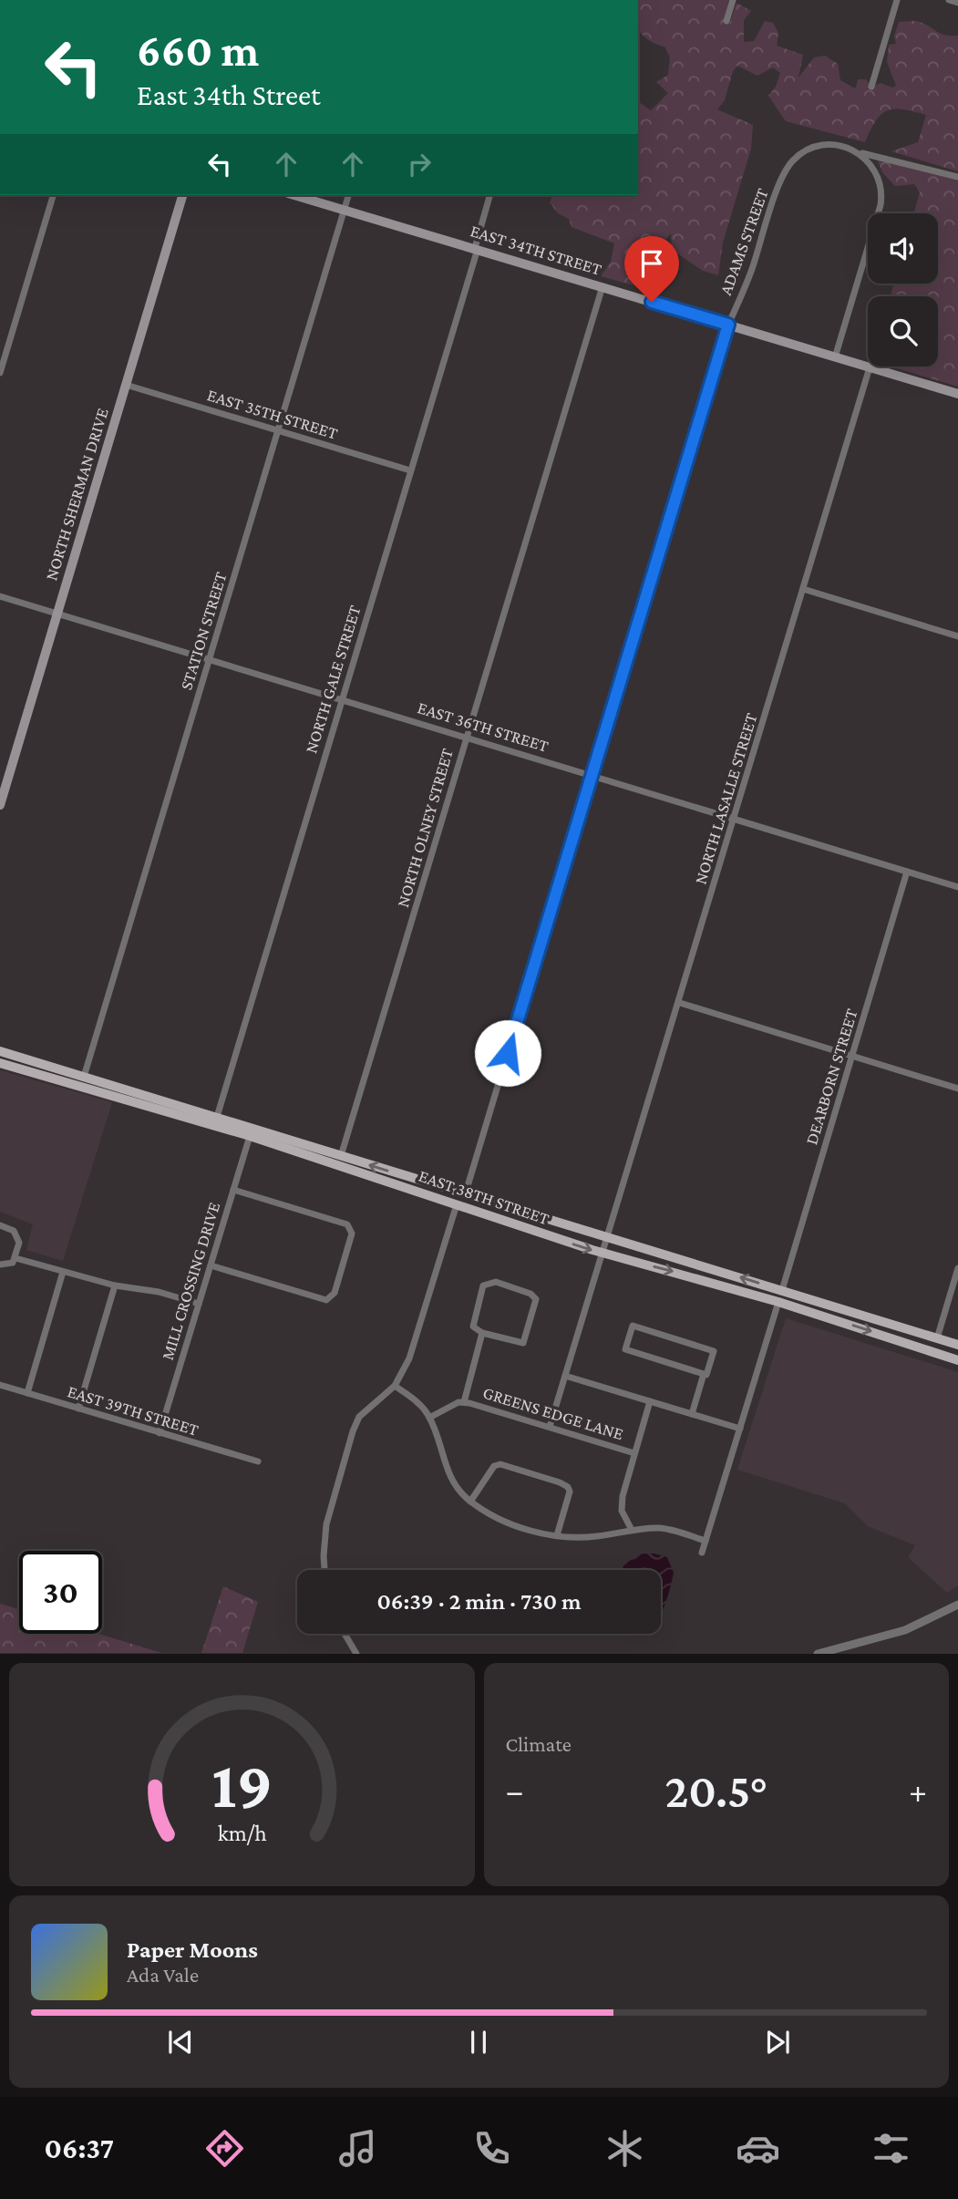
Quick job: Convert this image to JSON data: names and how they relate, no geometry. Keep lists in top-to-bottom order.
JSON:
{
  "streets": {
    "main road": ["EAST 34TH STREET", "NORTH SHERMAN DRIVE", "EAST 38TH STREET"],
    "street": [
      "ADAMS STREET",
      "EAST 35TH STREET",
      "STATION STREET",
      "NORTH GALE STREET",
      "EAST 36TH STREET",
      "NORTH LASALLE STREET",
      "NORTH OLNEY STREET",
      "DEARBORN STREET",
      "MILL CROSSING DRIVE",
      "EAST 39TH STREET",
      "GREENS EDGE LANE"
    ]
  },
  "crossings": [
    ["ADAMS STREET", "EAST 34TH STREET"],
    ["ADAMS STREET", "EAST 36TH STREET"],
    ["ADAMS STREET", "EAST 38TH STREET"],
    ["EAST 34TH STREET", "STATION STREET"],
    ["EAST 34TH STREET", "NORTH GALE STREET"],
    ["EAST 34TH STREET", "NORTH LASALLE STREET"],
    ["EAST 34TH STREET", "NORTH OLNEY STREET"],
    ["EAST 35TH STREET", "NORTH SHERMAN DRIVE"],
    ["EAST 35TH STREET", "STATION STREET"],
    ["EAST 35TH STREET", "NORTH GALE STREET"],
    ["NORTH SHERMAN DRIVE", "EAST 36TH STREET"],
    ["STATION STREET", "EAST 36TH STREET"],
    ["STATION STREET", "EAST 38TH STREET"],
    ["NORTH GALE STREET", "EAST 36TH STREET"],
    ["NORTH GALE STREET", "EAST 38TH STREET"],
    ["EAST 36TH STREET", "NORTH LASALLE STREET"],
    ["EAST 36TH STREET", "NORTH OLNEY STREET"],
    ["EAST 36TH STREET", "DEARBORN STREET"],
    ["NORTH LASALLE STREET", "EAST 38TH STREET"],
    ["NORTH LASALLE STREET", "GREENS EDGE LANE"],
    ["NORTH OLNEY STREET", "EAST 38TH STREET"],
    ["DEARBORN STREET", "EAST 38TH STREET"],
    ["EAST 38TH STREET", "MILL CROSSING DRIVE"],
    ["MILL CROSSING DRIVE", "EAST 39TH STREET"]
  ],
  "page": {
    "turn": ["660 m", "East 34th Street"],
    "limit": "30",
    "trip": "06:39 · 2 min · 730 m",
    "tile": "Climate",
    "heat": ["−", "20.5°", "+"],
    "song": ["Paper Moons", "Ada Vale"],
    "tabs": "06:37",
    "gauge": ["19", "km/h"]
  }
}
